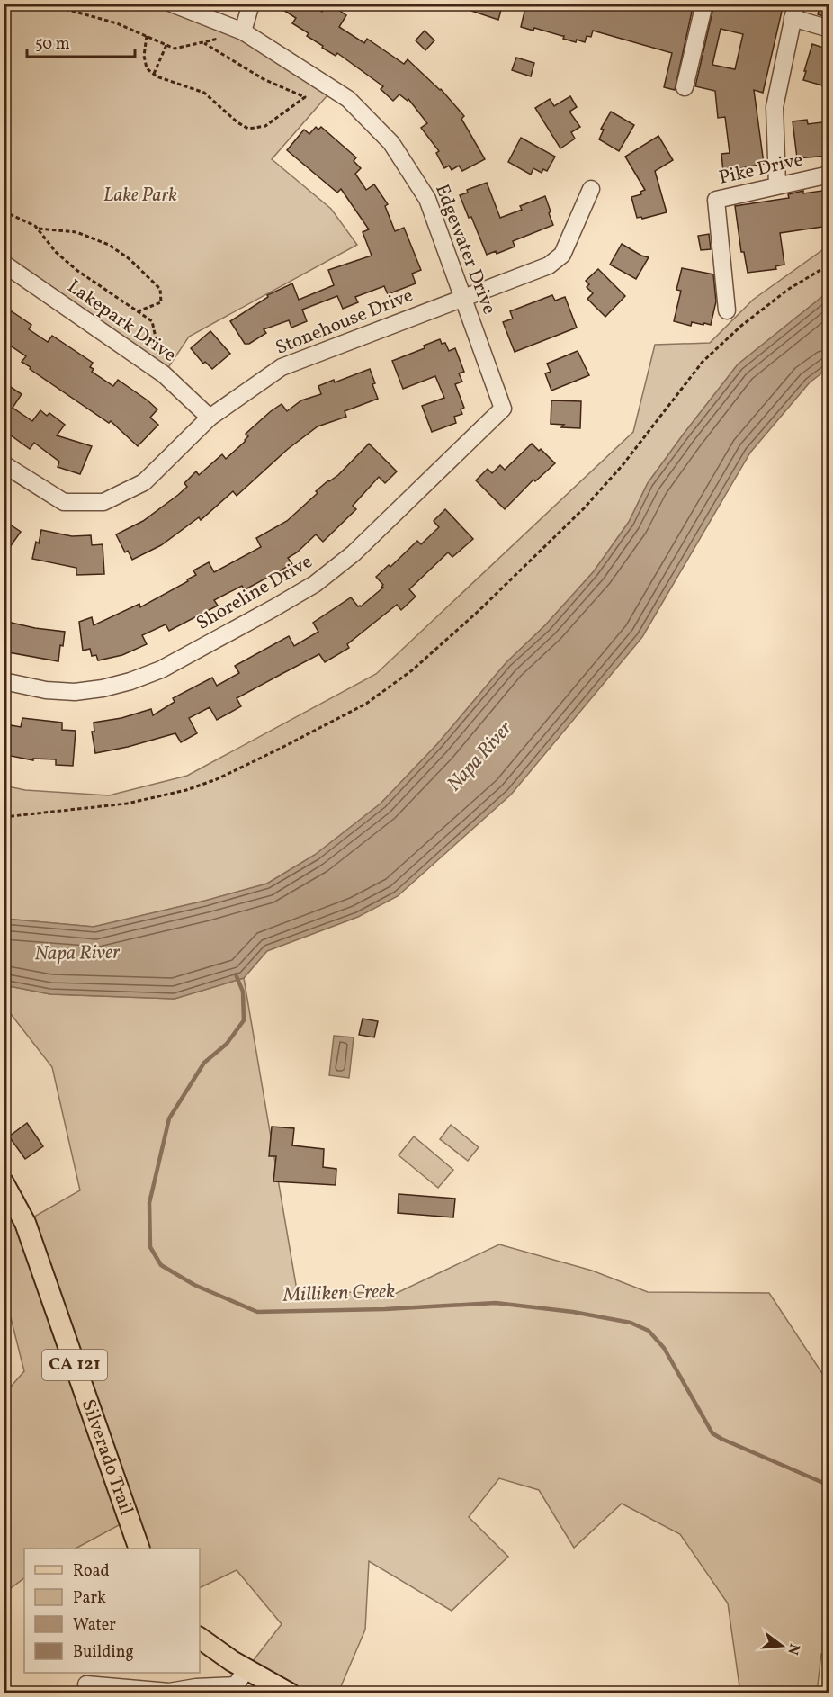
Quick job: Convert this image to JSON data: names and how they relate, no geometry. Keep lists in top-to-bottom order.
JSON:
{
  "streets": {
    "main road": ["CA 121", "Silverado Trail"],
    "street": [
      "Pike Drive",
      "Edgewater Drive",
      "Lakepark Drive",
      "Stonehouse Drive",
      "Shoreline Drive"
    ]
  },
  "crossings": [
    ["Edgewater Drive", "Stonehouse Drive"],
    ["Edgewater Drive", "Shoreline Drive"],
    ["Lakepark Drive", "Stonehouse Drive"]
  ],
  "water": ["Napa River", "Milliken Creek"],
  "parks": ["Lake Park"],
  "legend": [
    "Road",
    "Park",
    "Water",
    "Building"
  ],
  "scale_bar": "50 m",
  "north": "right"
}
